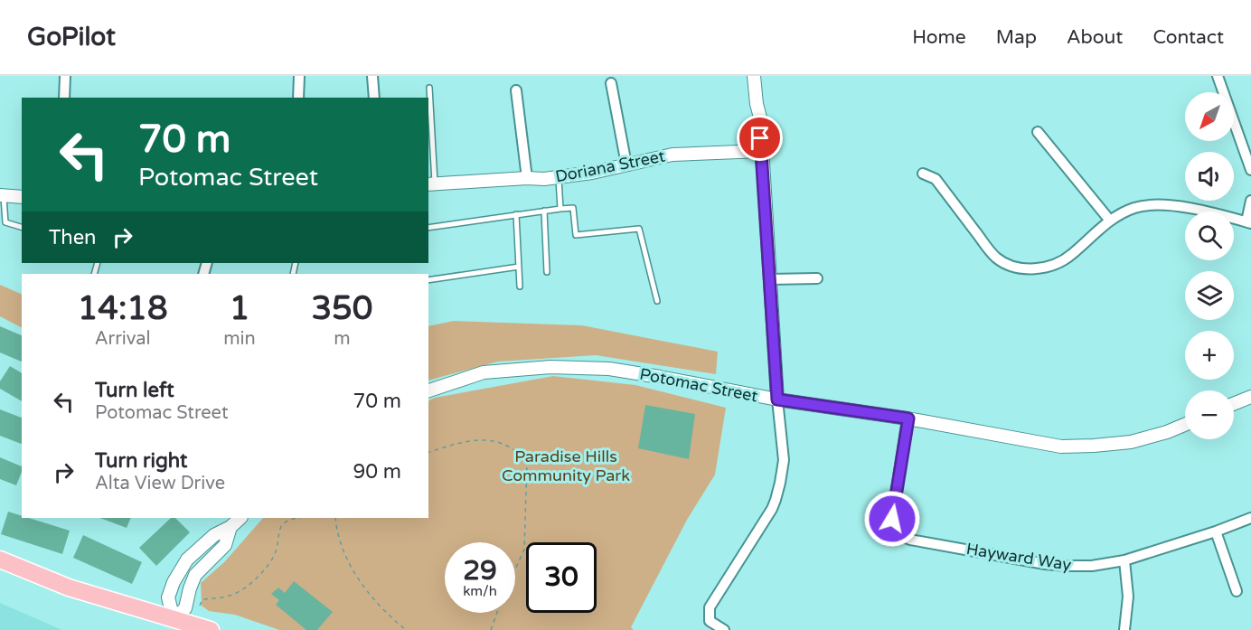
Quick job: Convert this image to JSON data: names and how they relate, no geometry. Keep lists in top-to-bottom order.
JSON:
{
  "streets": {
    "street": ["Doriana Street", "Potomac Street", "Hayward Way"]
  },
  "crossings": [
    ["Potomac Street", "Hayward Way"]
  ],
  "parks": ["Paradise Hills Community Park"],
  "north": "bottom left",
  "page": {
    "header": "GoPilot",
    "nav": [
      "Home",
      "Map",
      "About",
      "Contact"
    ],
    "map_buttons": ["+", "−"],
    "turn": ["70 m", "Potomac Street"],
    "then": "Then",
    "eta": [
      "14:18",
      "Arrival",
      "1",
      "min",
      "350",
      "m"
    ],
    "list": [
      {
        "name": "Turn left",
        "note": "Potomac Street",
        "value": "70 m"
      },
      {
        "name": "Turn right",
        "note": "Alta View Drive",
        "value": "90 m"
      }
    ],
    "speed": "29 km/h",
    "limit": "30"
  }
}
